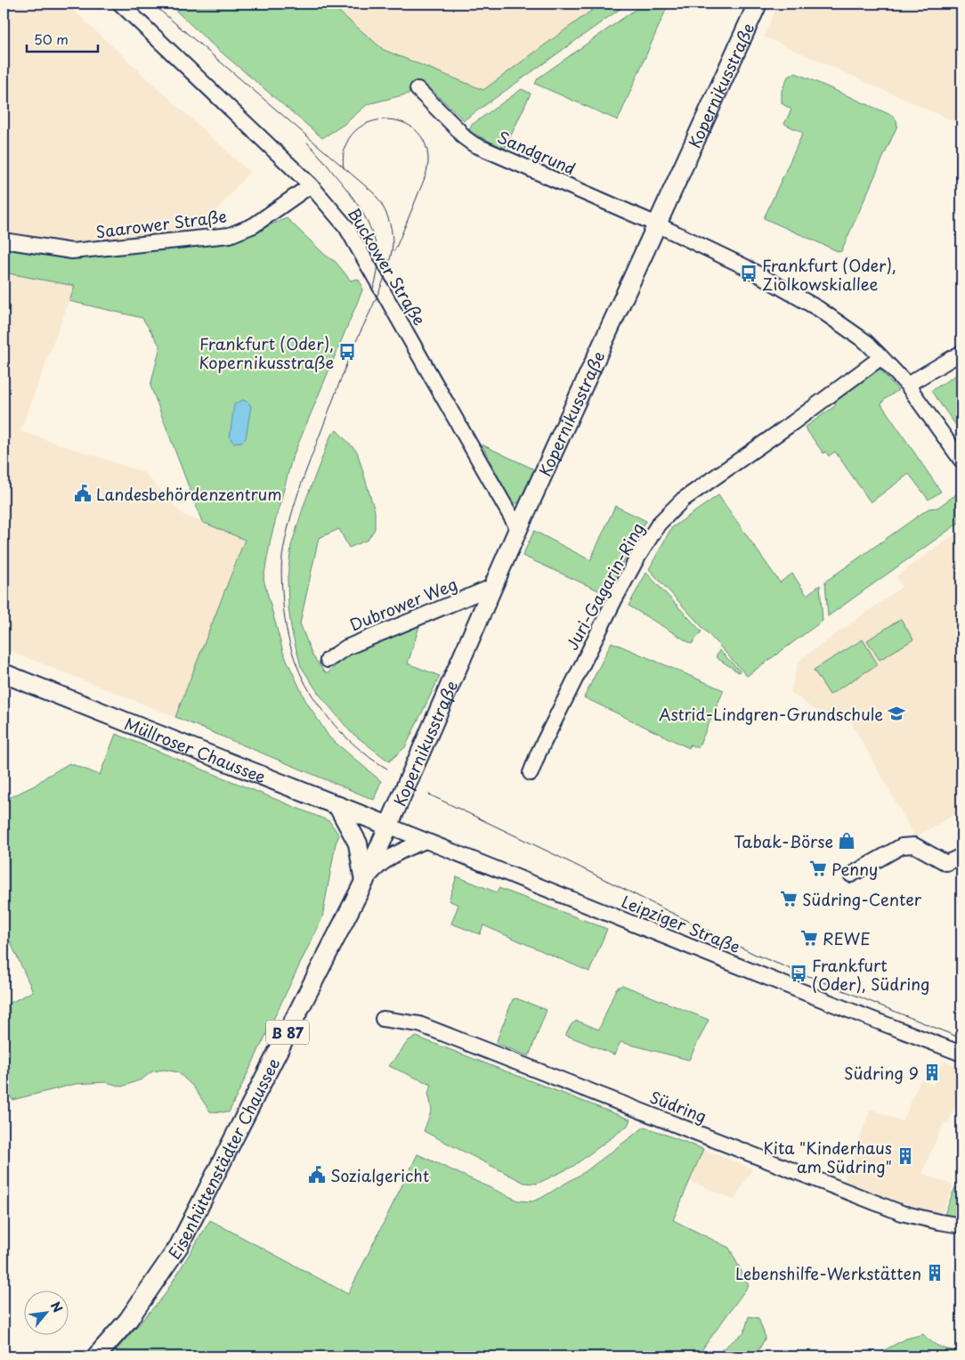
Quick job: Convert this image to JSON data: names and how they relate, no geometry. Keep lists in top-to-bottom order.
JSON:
{
  "streets": {
    "main road": [
      "Kopernikusstraße",
      "Müllroser Chaussee",
      "B 87",
      "Eisenhüttenstädter Chaussee"
    ],
    "street": [
      "Sandgrund",
      "Saarower Straße",
      "Buckower Straße",
      "Juri-Gagarin-Ring",
      "Dubrower Weg",
      "Leipziger Straße",
      "Südring"
    ]
  },
  "crossings": [
    ["Kopernikusstraße", "Sandgrund"],
    ["Kopernikusstraße", "Buckower Straße"],
    ["Kopernikusstraße", "Dubrower Weg"],
    ["Kopernikusstraße", "Müllroser Chaussee"],
    ["Kopernikusstraße", "Leipziger Straße"],
    ["Kopernikusstraße", "Eisenhüttenstädter Chaussee"],
    ["Sandgrund", "Juri-Gagarin-Ring"],
    ["Saarower Straße", "Buckower Straße"],
    ["Müllroser Chaussee", "Leipziger Straße"],
    ["Müllroser Chaussee", "Eisenhüttenstädter Chaussee"],
    ["Leipziger Straße", "Eisenhüttenstädter Chaussee"]
  ],
  "places": {
    "bus stop": ["Frankfurt (Oder), Ziolkowskiallee", "Frankfurt (Oder), Kopernikusstraße", "Frankfurt (Oder), Südring"],
    "public building": ["Landesbehördenzentrum", "Sozialgericht"],
    "school or university": ["Astrid-Lindgren-Grundschule"],
    "shop": ["Tabak-Börse"],
    "supermarket": ["Penny", "Südring-Center", "REWE"],
    "building": ["Südring 9", "Kita \"Kinderhaus am Südring\"", "Lebenshilfe-Werkstätten"]
  },
  "scale_bar": "50 m",
  "north": "top right"
}
